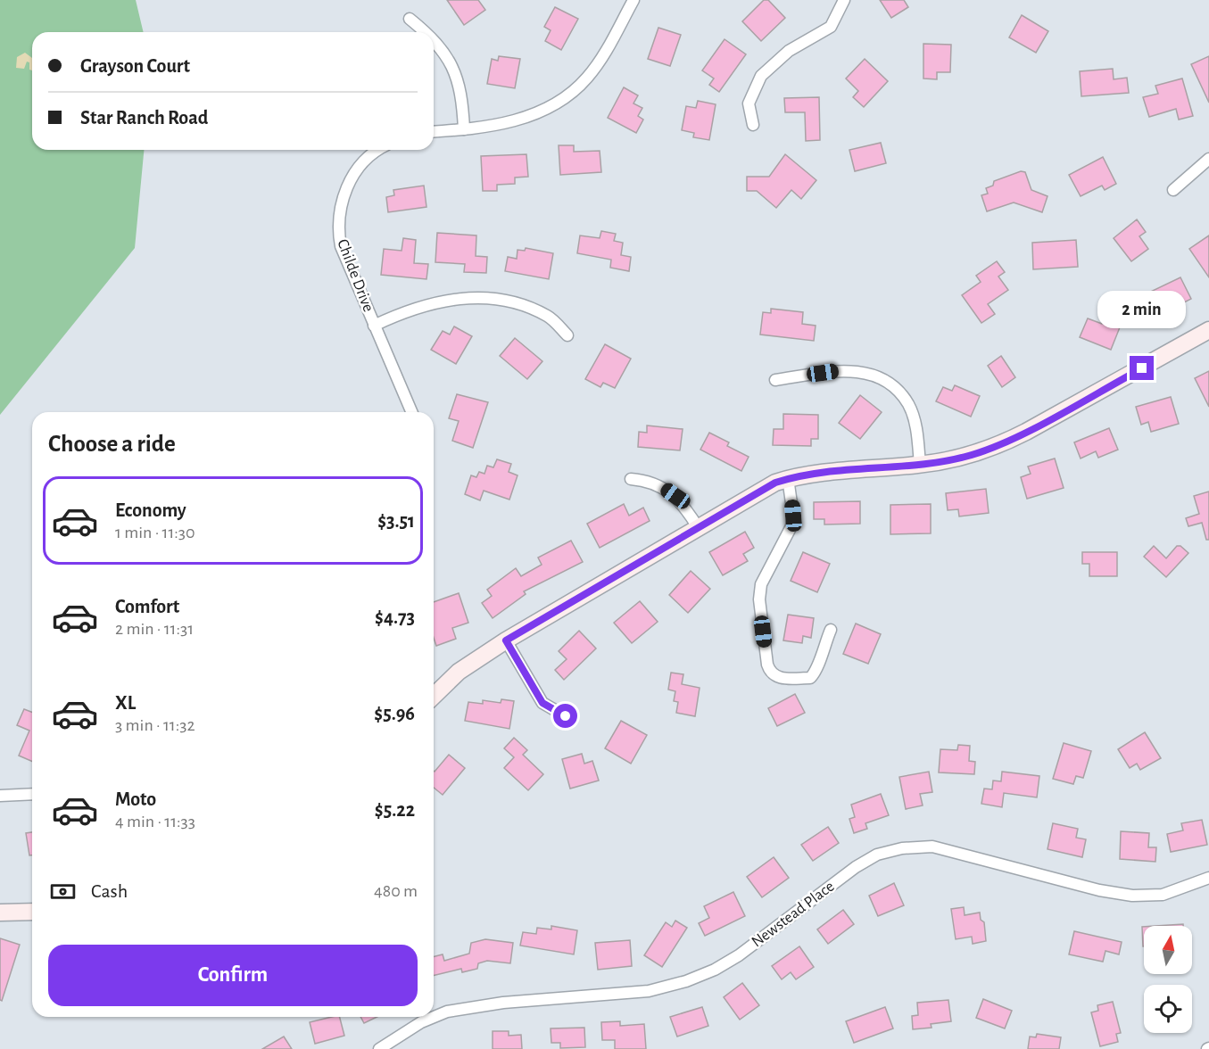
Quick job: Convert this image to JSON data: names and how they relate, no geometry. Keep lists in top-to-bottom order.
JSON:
{
  "streets": {
    "street": ["Childe Drive", "Newstead Place"]
  },
  "north": "top",
  "page": {
    "banner": ["Grayson Court", "Star Ranch Road"],
    "bubble": "2 min",
    "heading": "Choose a ride",
    "list": [
      {
        "name": "Economy",
        "note": "1 min · 11:30",
        "value": "$3.51"
      },
      {
        "name": "Comfort",
        "note": "2 min · 11:31",
        "value": "$4.73"
      },
      {
        "name": "XL",
        "note": "3 min · 11:32",
        "value": "$5.96"
      },
      {
        "name": "Moto",
        "note": "4 min · 11:33",
        "value": "$5.22"
      }
    ],
    "pay": ["Cash", "480 m"],
    "buttons": "Confirm"
  }
}
